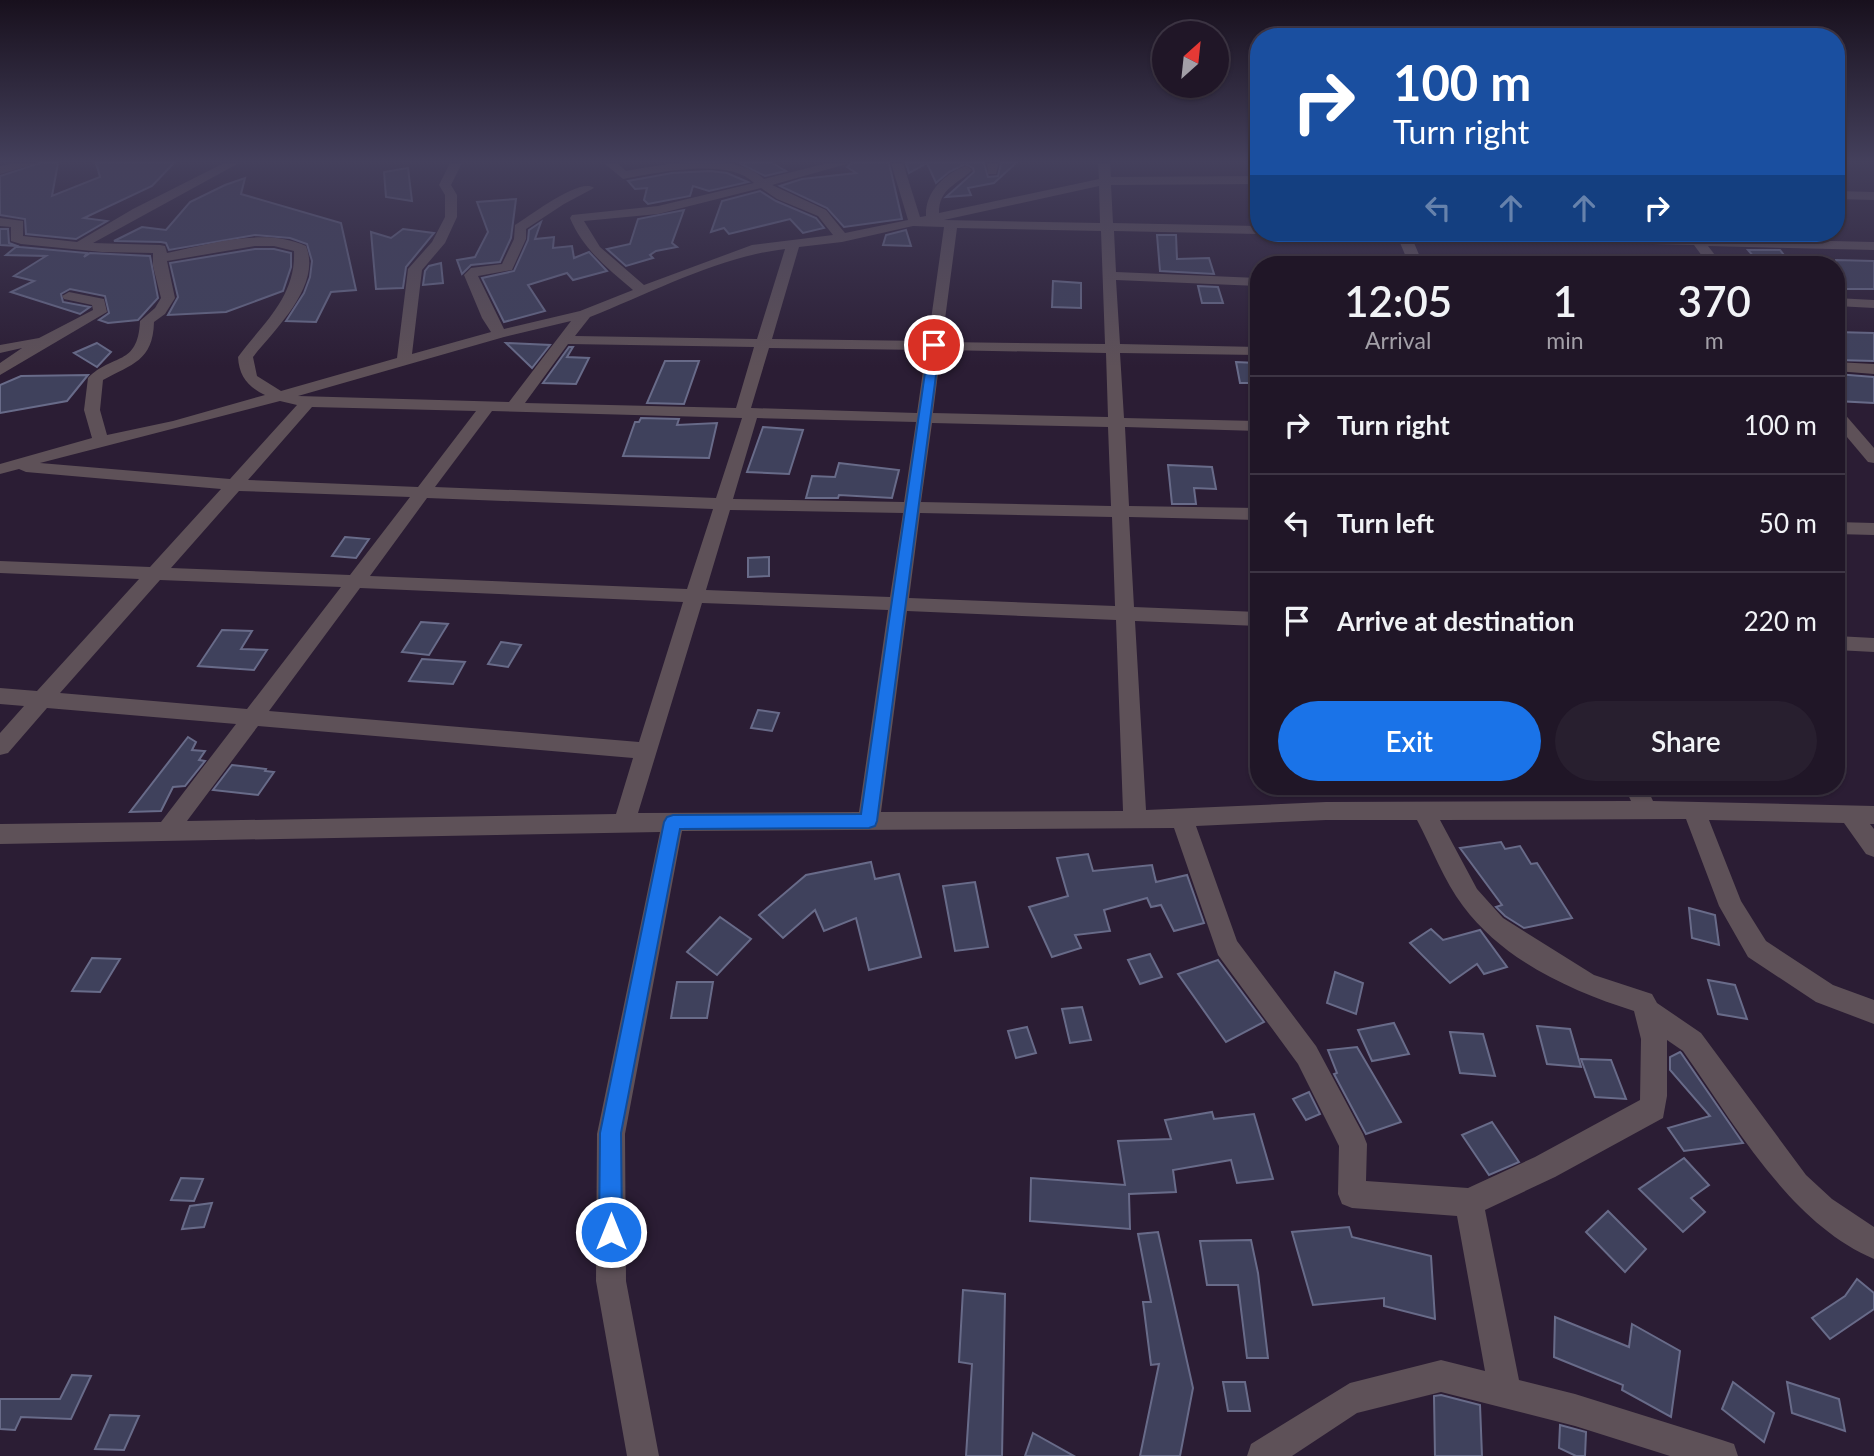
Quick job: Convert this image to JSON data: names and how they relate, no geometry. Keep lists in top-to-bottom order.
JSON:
{
  "north": "top right",
  "page": {
    "turn": ["100 m", "Turn right"],
    "eta": [
      "12:05",
      "Arrival",
      "1",
      "min",
      "370",
      "m"
    ],
    "list": [
      {
        "name": "Turn right",
        "value": "100 m"
      },
      {
        "name": "Turn left",
        "value": "50 m"
      },
      {
        "name": "Arrive at destination",
        "value": "220 m"
      }
    ],
    "buttons": ["Exit", "Share"]
  }
}
